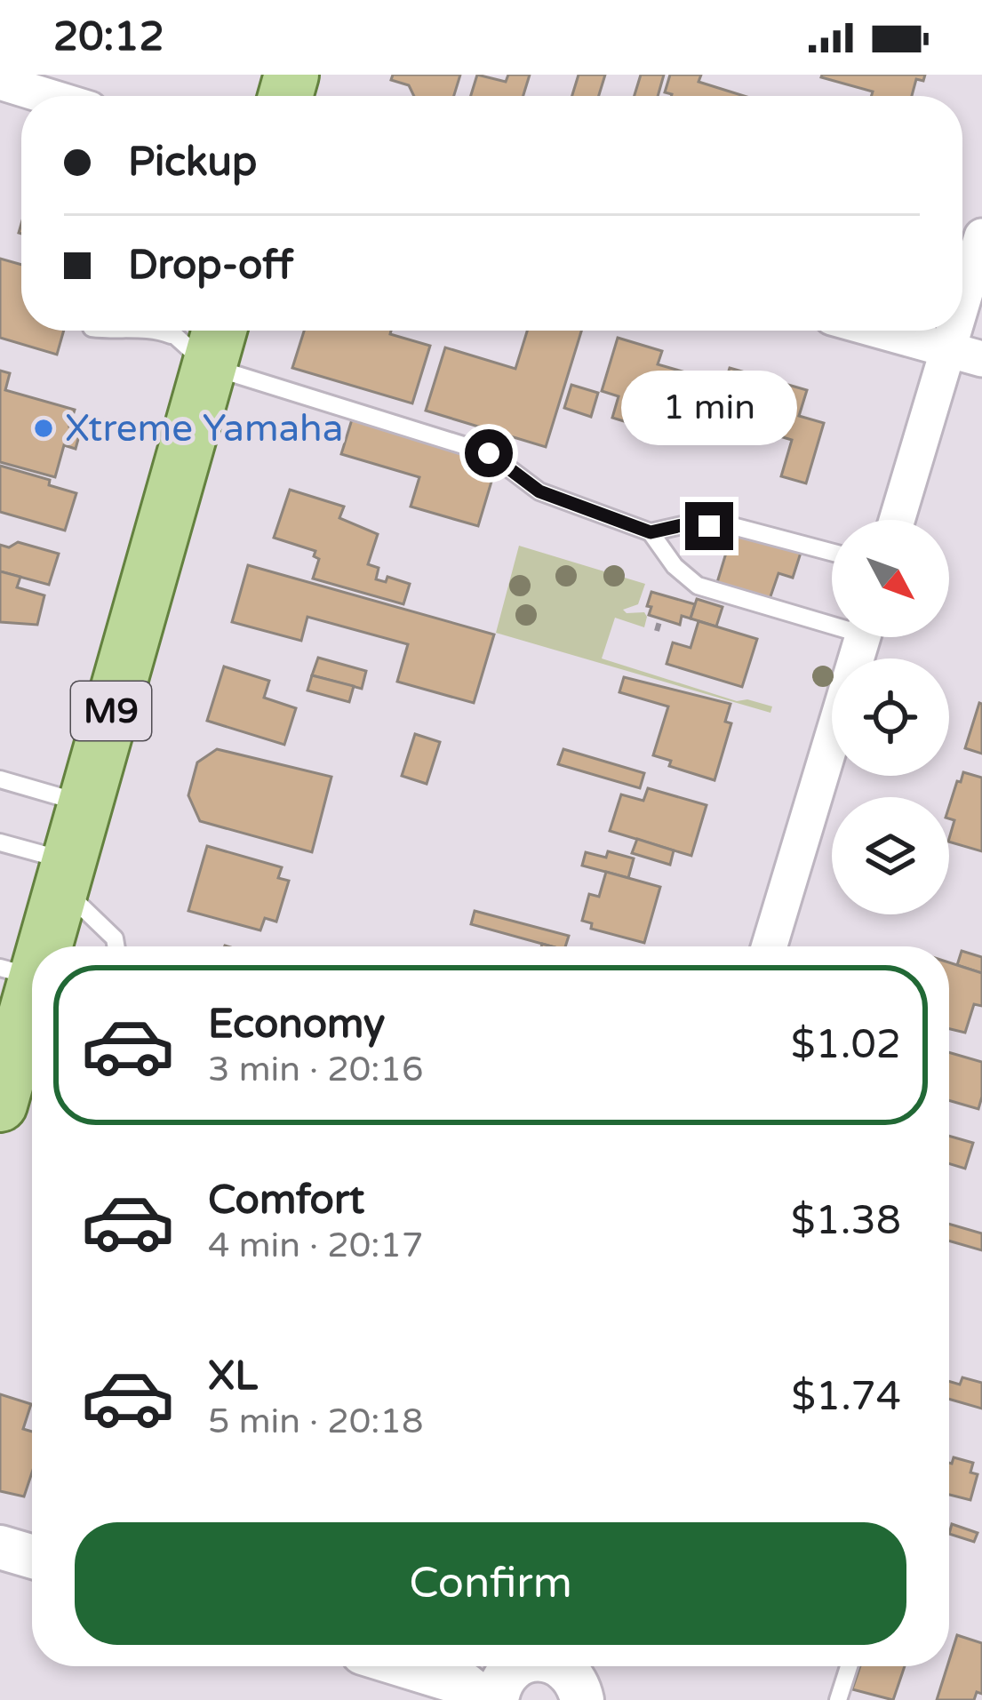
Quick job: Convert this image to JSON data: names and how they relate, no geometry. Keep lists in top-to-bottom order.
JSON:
{
  "streets": {
    "main road": ["M9"]
  },
  "places": ["Xtreme Yamaha"],
  "north": "bottom right",
  "page": {
    "status": "20:12",
    "banner": ["Pickup", "Drop-off"],
    "bubble": "1 min",
    "list": [
      {
        "name": "Economy",
        "note": "3 min · 20:16",
        "value": "$1.02"
      },
      {
        "name": "Comfort",
        "note": "4 min · 20:17",
        "value": "$1.38"
      },
      {
        "name": "XL",
        "note": "5 min · 20:18",
        "value": "$1.74"
      }
    ],
    "buttons": "Confirm"
  }
}
